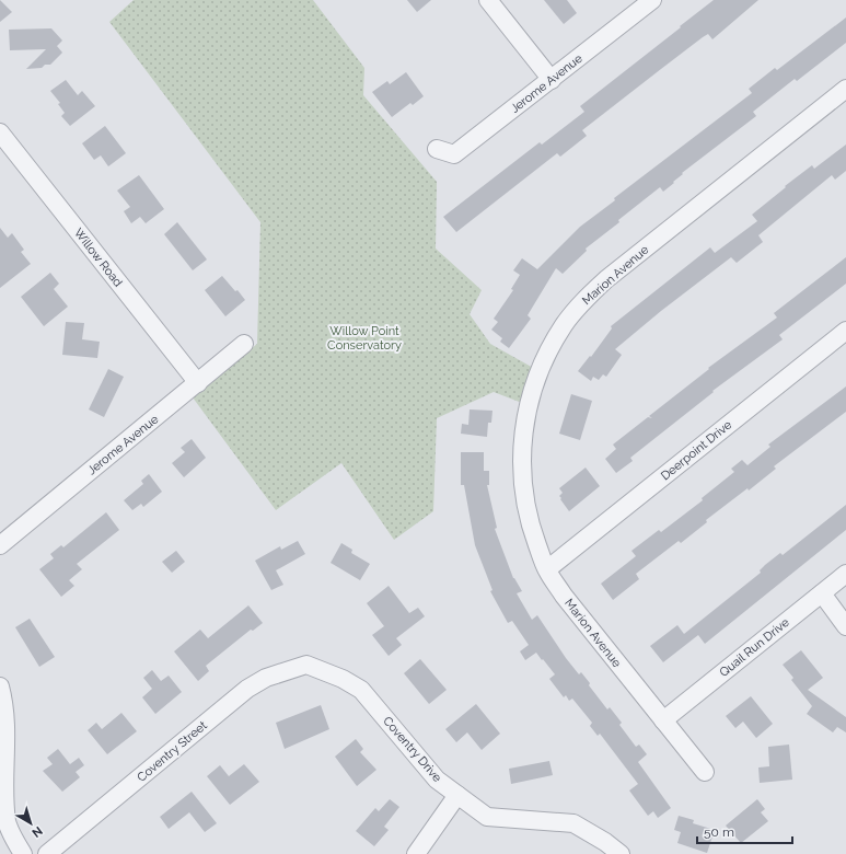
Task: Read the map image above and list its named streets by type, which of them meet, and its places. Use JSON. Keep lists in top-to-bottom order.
{
  "streets": {
    "street": [
      "Jerome Avenue",
      "Willow Road",
      "Marion Avenue",
      "Deerpoint Drive",
      "Quail Run Drive",
      "Coventry Drive",
      "Coventry Street"
    ]
  },
  "crossings": [
    ["Jerome Avenue", "Willow Road"],
    ["Marion Avenue", "Deerpoint Drive"],
    ["Marion Avenue", "Quail Run Drive"],
    ["Coventry Drive", "Coventry Street"]
  ],
  "parks": ["Willow Point Conservatory"],
  "scale_bar": "50 m",
  "north": "bottom right"
}
